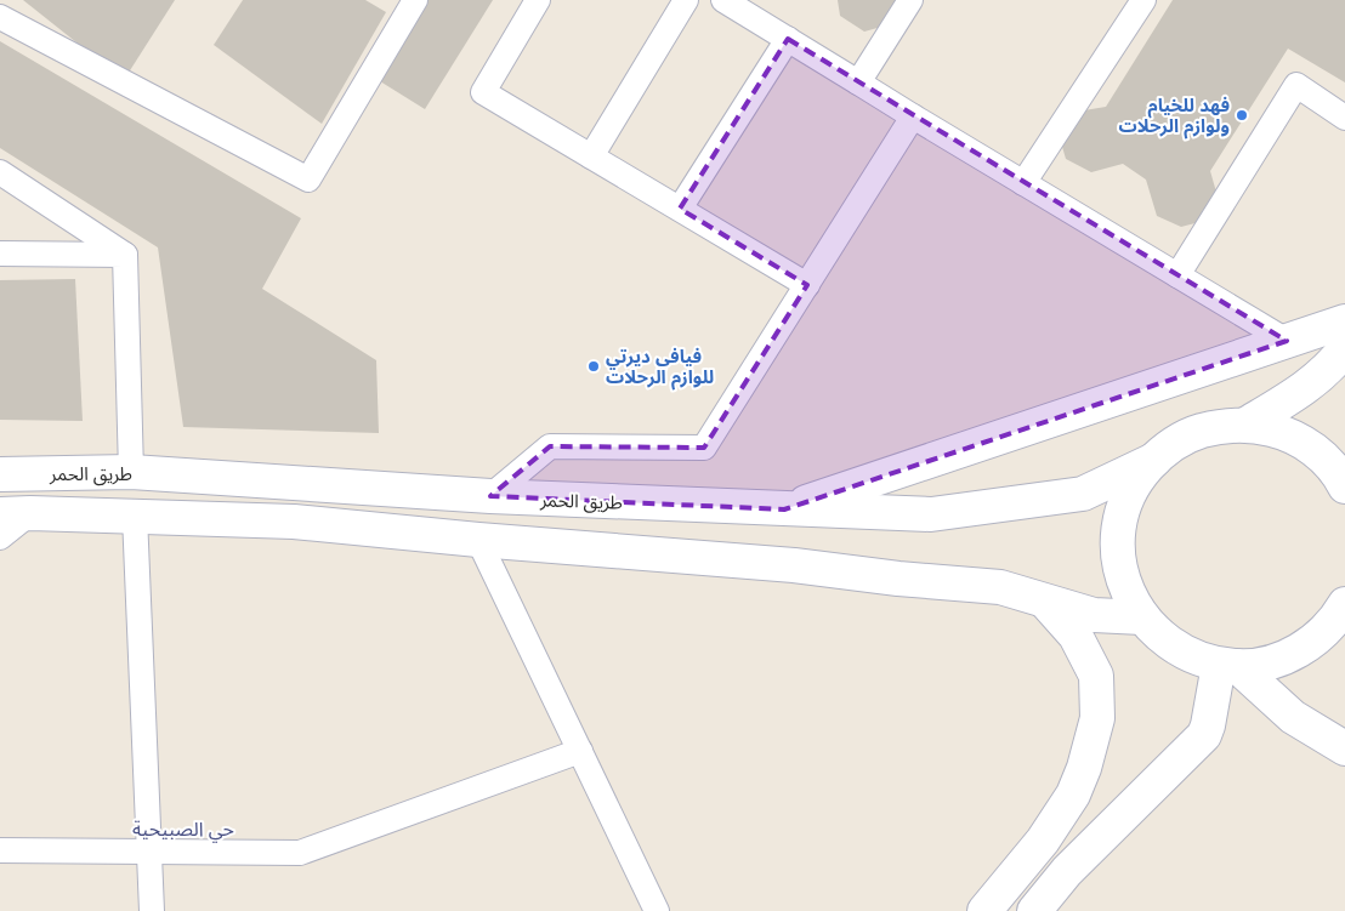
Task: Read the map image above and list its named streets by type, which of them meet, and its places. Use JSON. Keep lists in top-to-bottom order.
{
  "streets": {
    "street": ["طريق الحمر"]
  },
  "districts": ["حي الصبيحية"],
  "places": ["فهد للخيام ولوازم الرحلات", "فيافي ديرتي للوازم الرحلات"]
}
